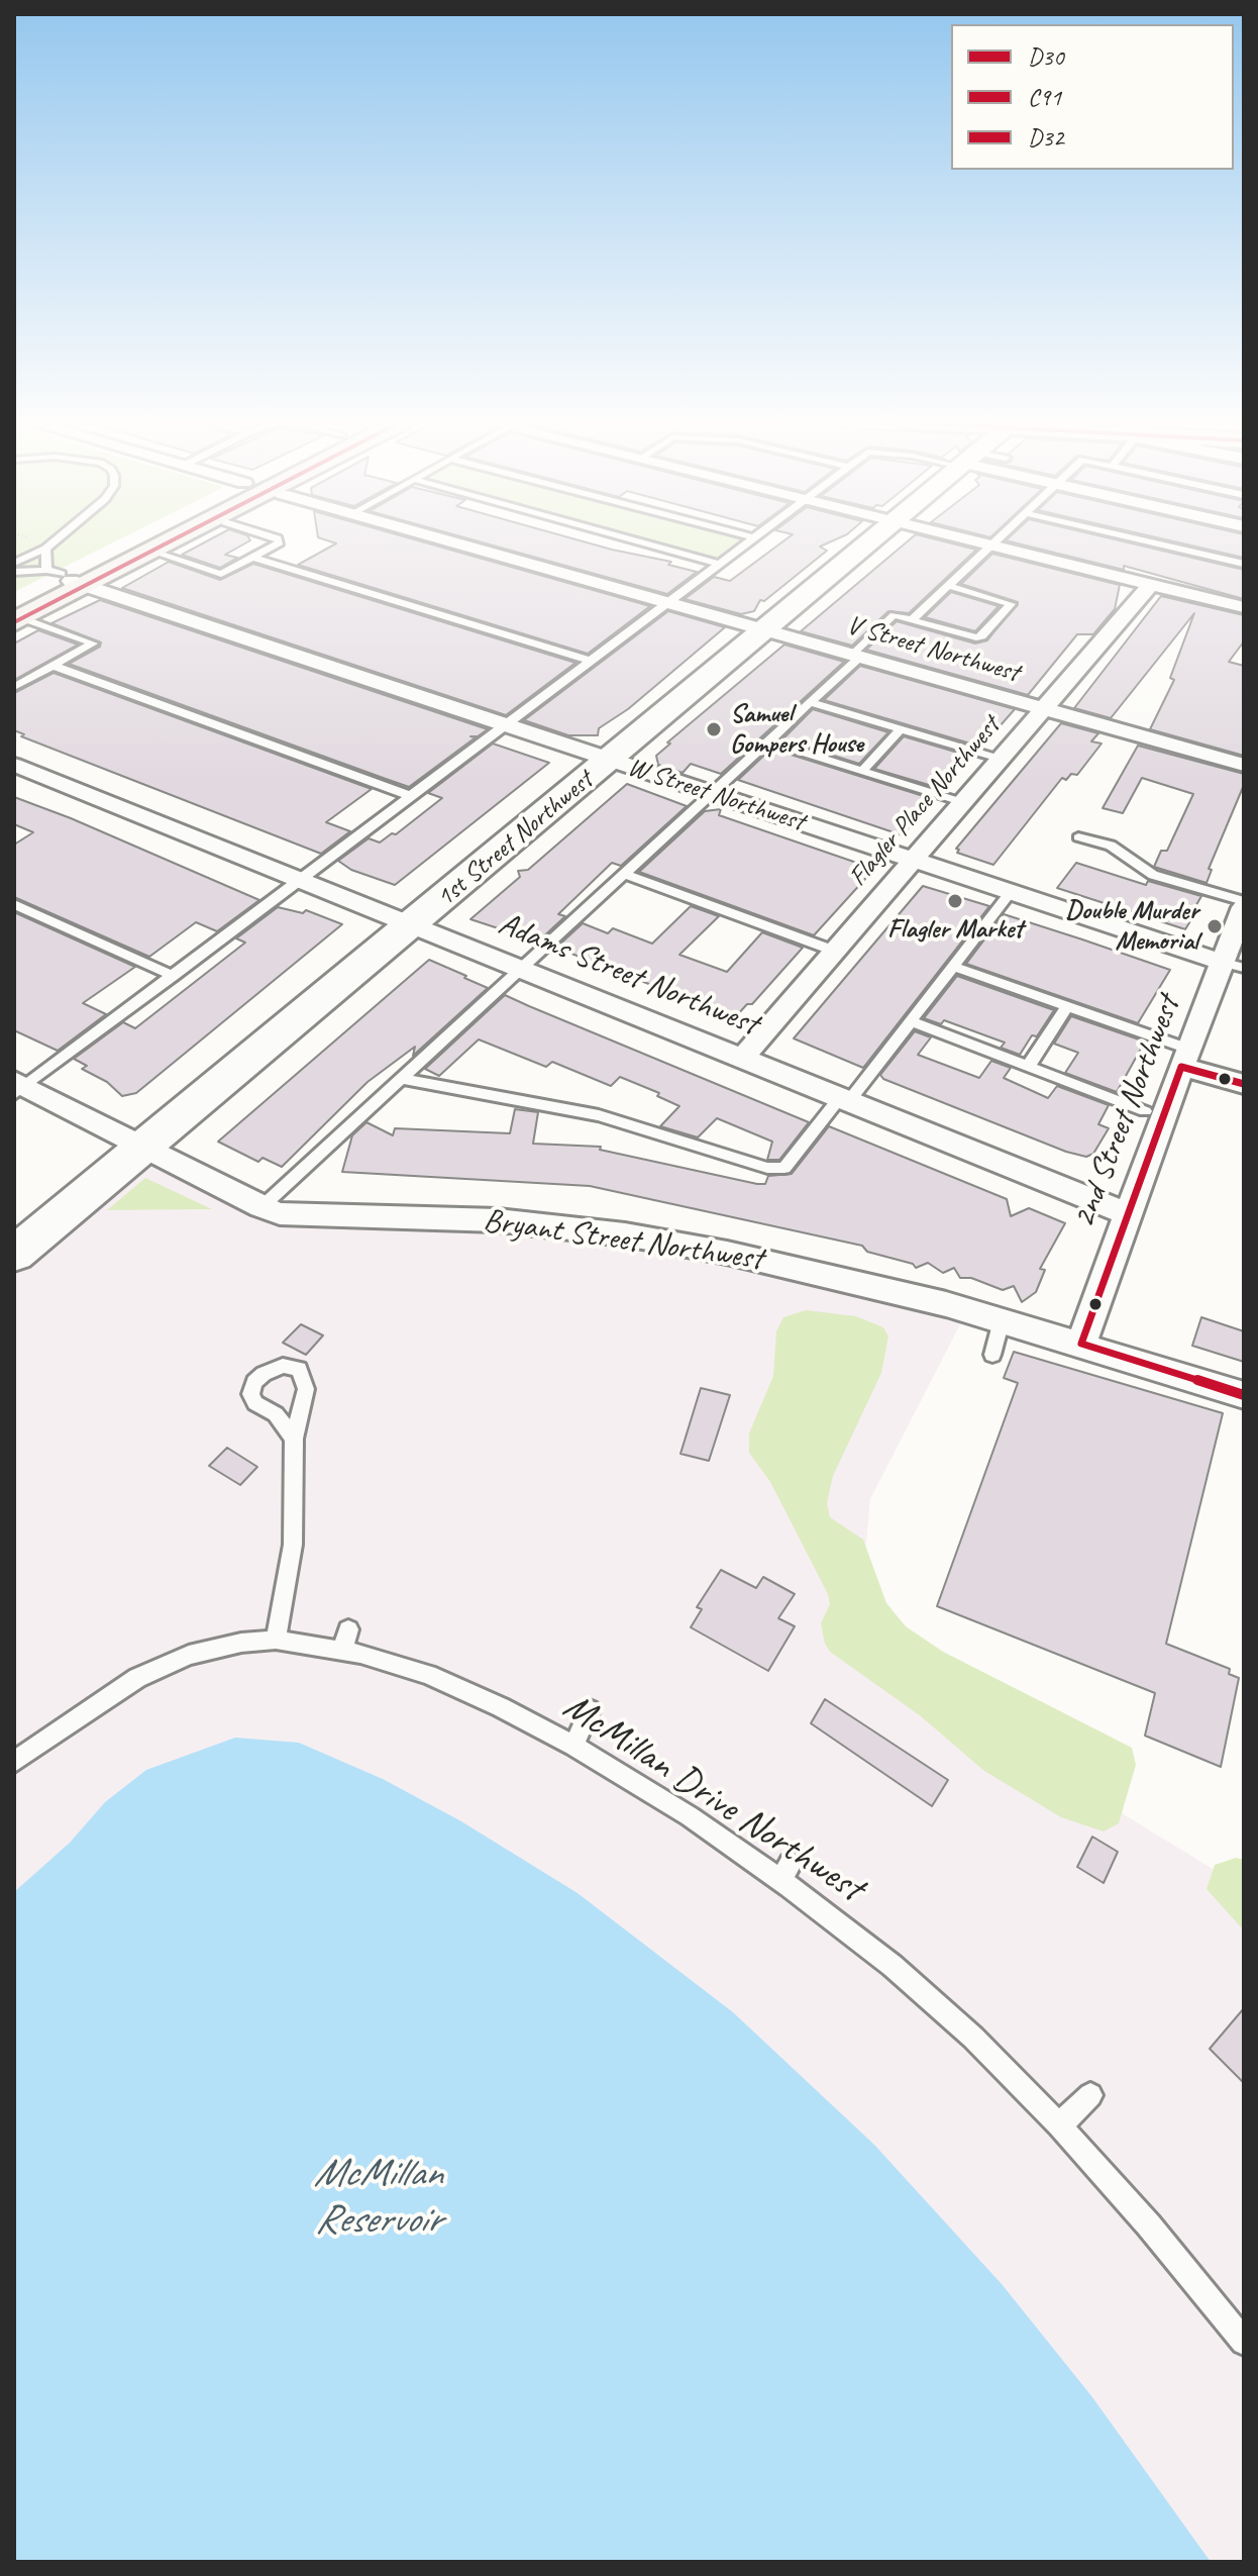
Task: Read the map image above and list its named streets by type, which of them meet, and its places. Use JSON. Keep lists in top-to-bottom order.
{
  "streets": {
    "street": [
      "V Street Northwest",
      "W Street Northwest",
      "Flagler Place Northwest",
      "1st Street Northwest",
      "Adams Street Northwest",
      "2nd Street Northwest",
      "Bryant Street Northwest"
    ],
    "lane": ["McMillan Drive Northwest"]
  },
  "crossings": [
    ["V Street Northwest", "Flagler Place Northwest"],
    ["V Street Northwest", "1st Street Northwest"],
    ["W Street Northwest", "Flagler Place Northwest"],
    ["W Street Northwest", "1st Street Northwest"],
    ["W Street Northwest", "2nd Street Northwest"],
    ["Flagler Place Northwest", "Adams Street Northwest"],
    ["1st Street Northwest", "Adams Street Northwest"],
    ["1st Street Northwest", "Bryant Street Northwest"],
    ["Adams Street Northwest", "2nd Street Northwest"],
    ["2nd Street Northwest", "Bryant Street Northwest"]
  ],
  "water": ["McMillan Reservoir"],
  "places": ["Samuel Gompers House", "Flagler Market", "Double Murder Memorial"],
  "lines": ["transit line D30", "transit line C91"],
  "legend": ["D30", "C91", "D32"]
}
